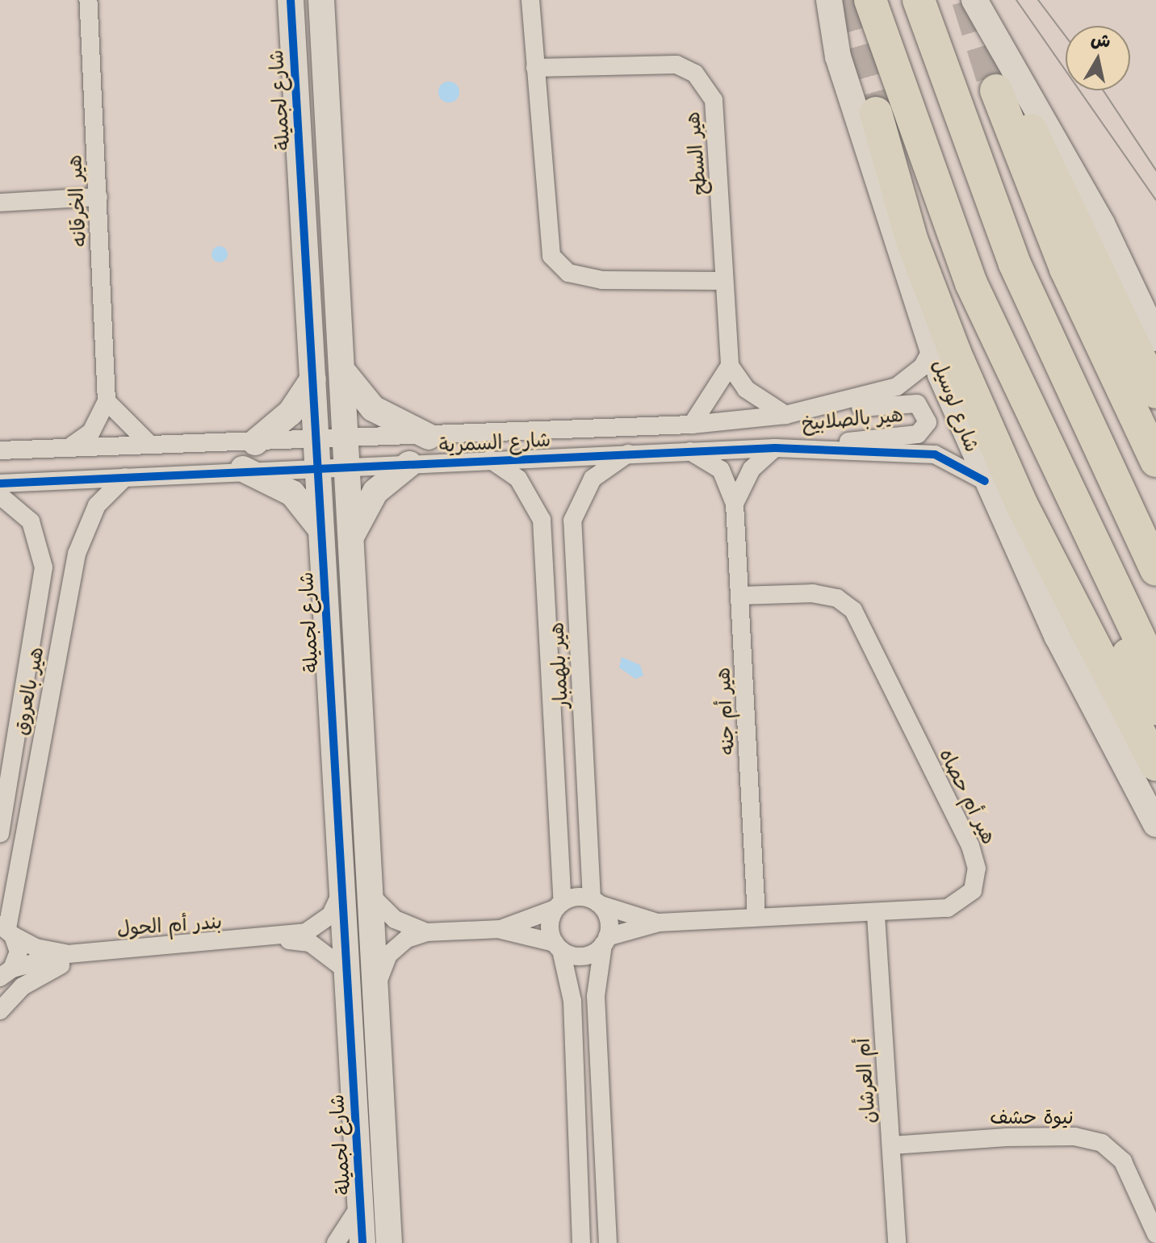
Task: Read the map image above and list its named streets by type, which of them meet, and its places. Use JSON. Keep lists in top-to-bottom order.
{
  "streets": {
    "street": [
      "شارع لجميلة",
      "هير السطح",
      "هير الخرقانه",
      "شارع لوسيل",
      "هير بالصلابيخ",
      "شارع السمرية",
      "هير بلهمبار",
      "هير بالعروق",
      "هير أم جنه",
      "هير أم حصاه",
      "بندر أم الحول",
      "أم العرشان",
      "نيوة حشف"
    ]
  },
  "crossings": [
    ["شارع لجميلة", "شارع السمرية"],
    ["شارع لجميلة", "بندر أم الحول"],
    ["هير الخرقانه", "شارع السمرية"],
    ["شارع لوسيل", "شارع السمرية"],
    ["هير بالصلابيخ", "شارع السمرية"],
    ["شارع السمرية", "هير بلهمبار"],
    ["شارع السمرية", "هير بالعروق"],
    ["شارع السمرية", "هير أم جنه"],
    ["هير بلهمبار", "هير أم حصاه"],
    ["هير بالعروق", "بندر أم الحول"],
    ["هير أم جنه", "هير أم حصاه"],
    ["هير أم حصاه", "أم العرشان"],
    ["أم العرشان", "نيوة حشف"]
  ],
  "north": "top"
}
